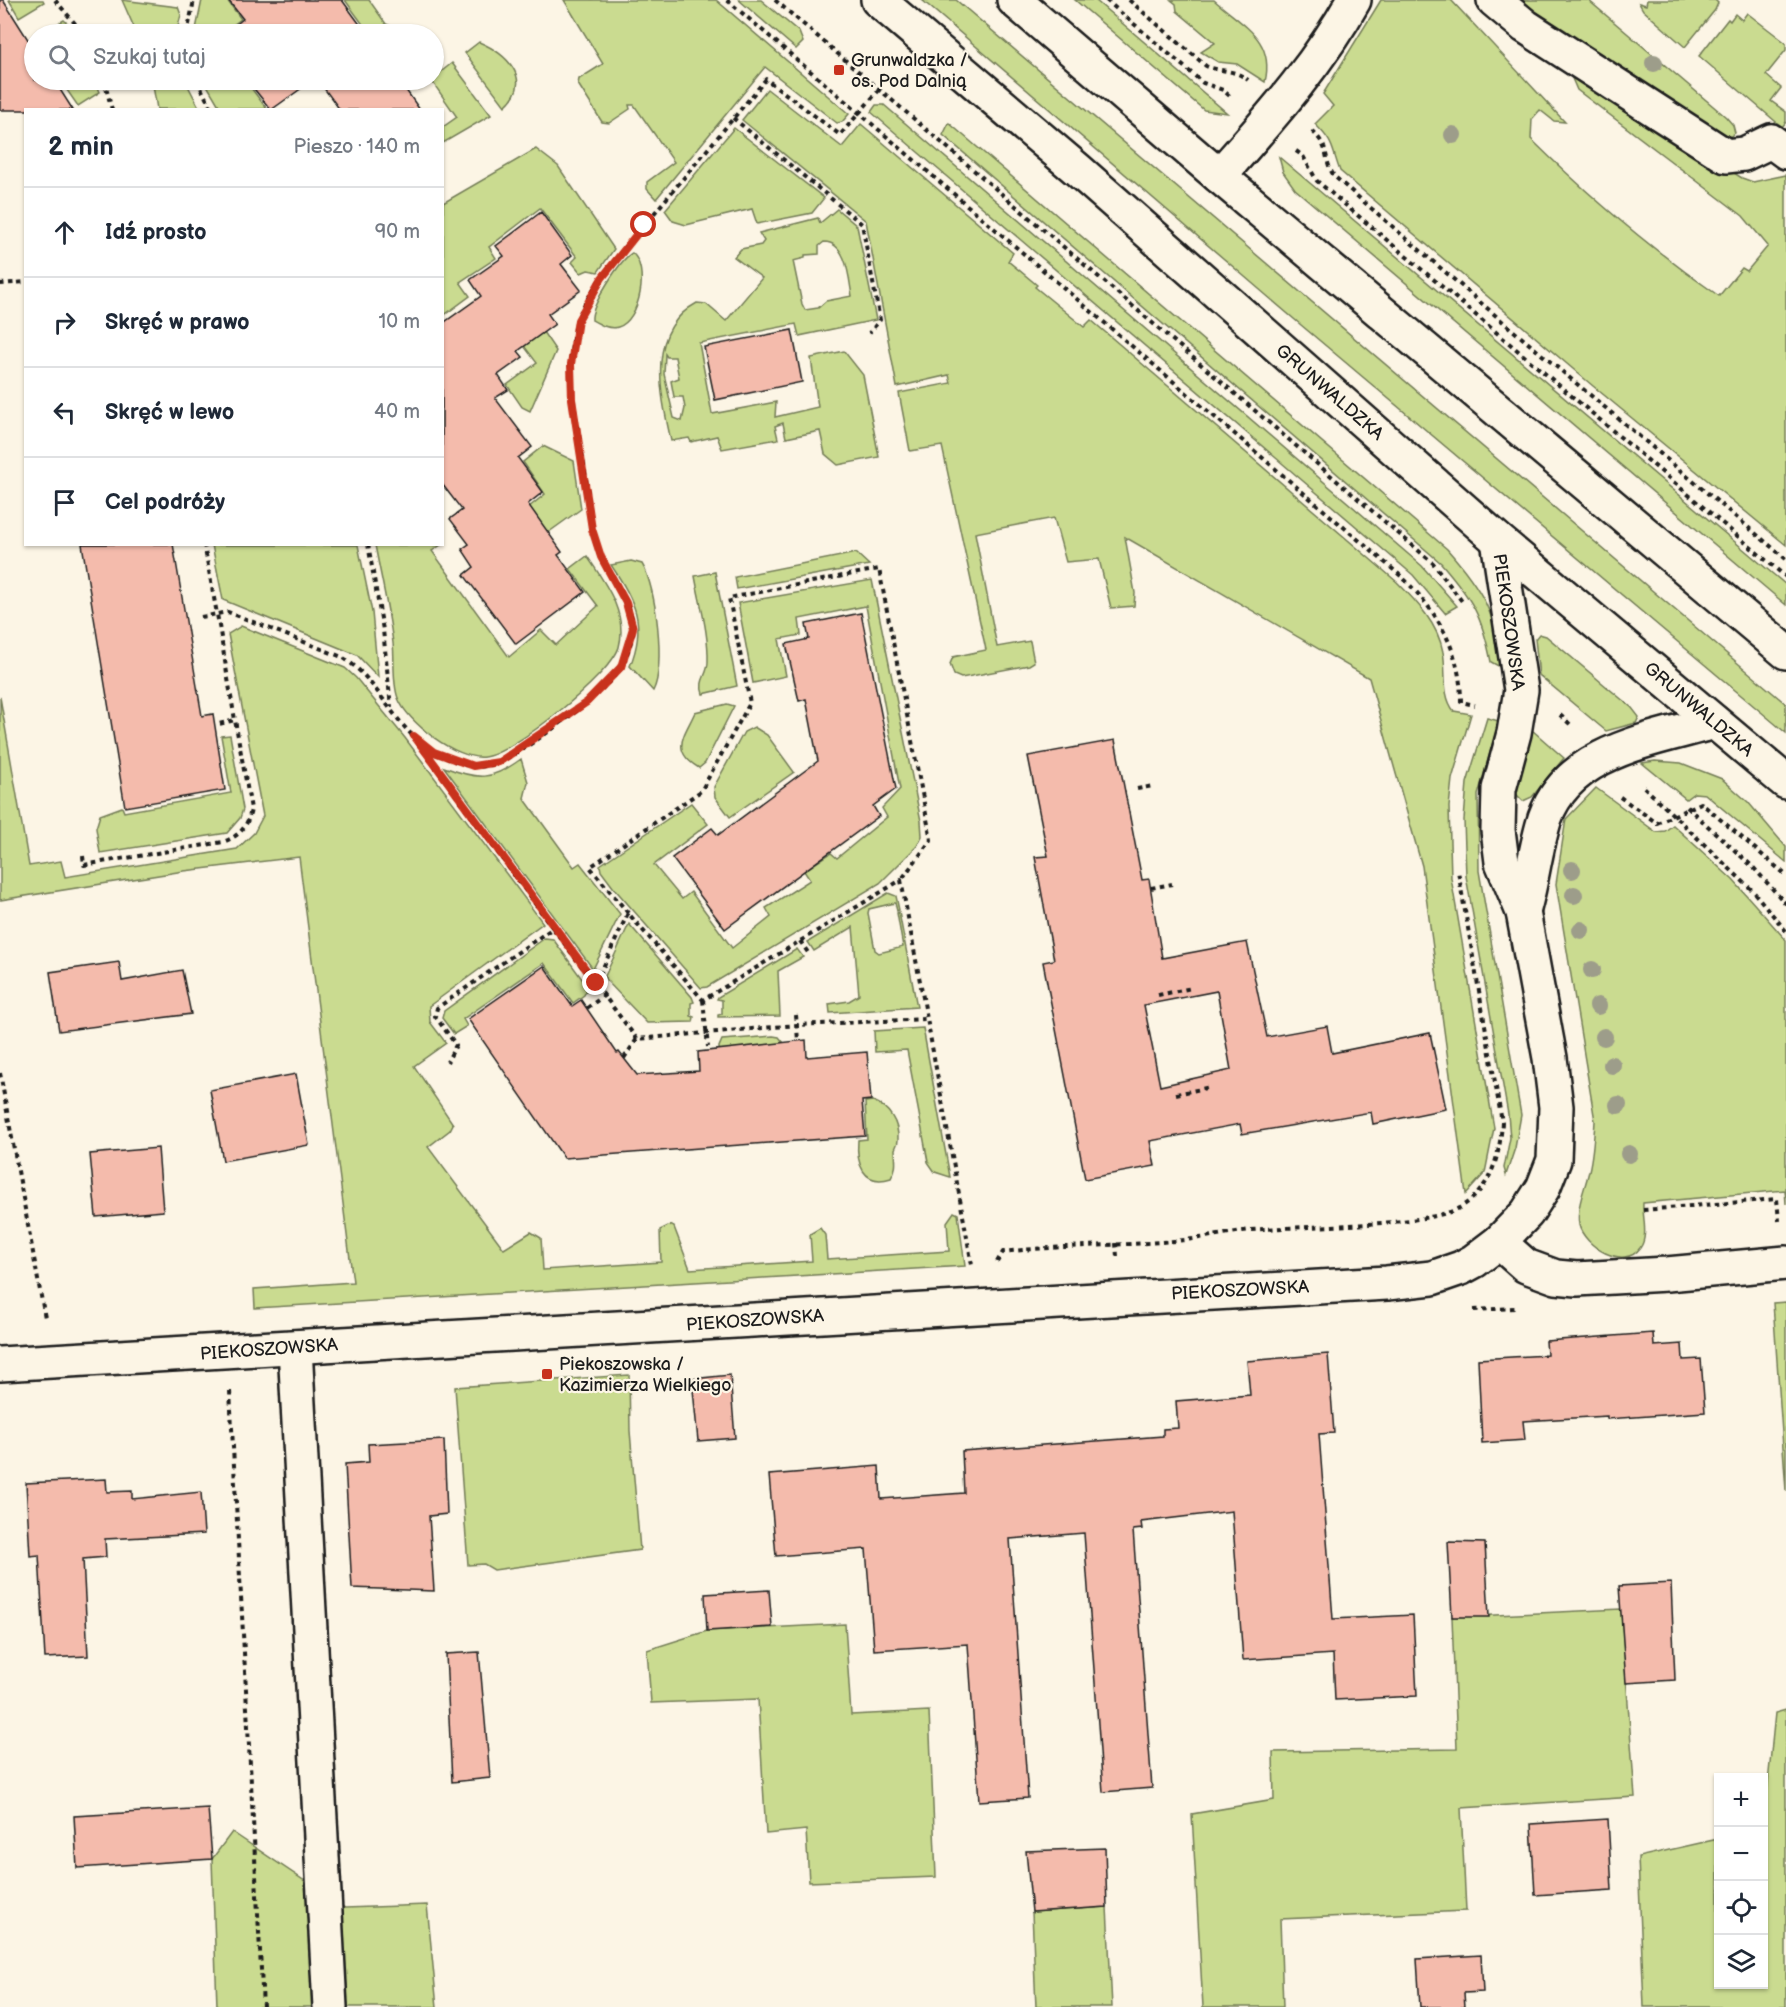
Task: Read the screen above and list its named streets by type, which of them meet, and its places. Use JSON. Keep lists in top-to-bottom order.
{
  "streets": {
    "street": ["GRUNWALDZKA", "PIEKOSZOWSKA"]
  },
  "crossings": [
    ["GRUNWALDZKA", "PIEKOSZOWSKA"]
  ],
  "places": {
    "transit": ["Grunwaldzka / os. Pod Dalnią", "Piekoszowska / Kazimierza Wielkiego"]
  },
  "page": {
    "search": "Szukaj tutaj",
    "heading": ["2 min", "Pieszo · 140 m"],
    "list": [
      ["Idź prosto", "90 m"],
      ["Skręć w prawo", "10 m"],
      ["Skręć w lewo", "40 m"],
      "Cel podróży"
    ],
    "map_buttons": ["+", "−"]
  }
}
